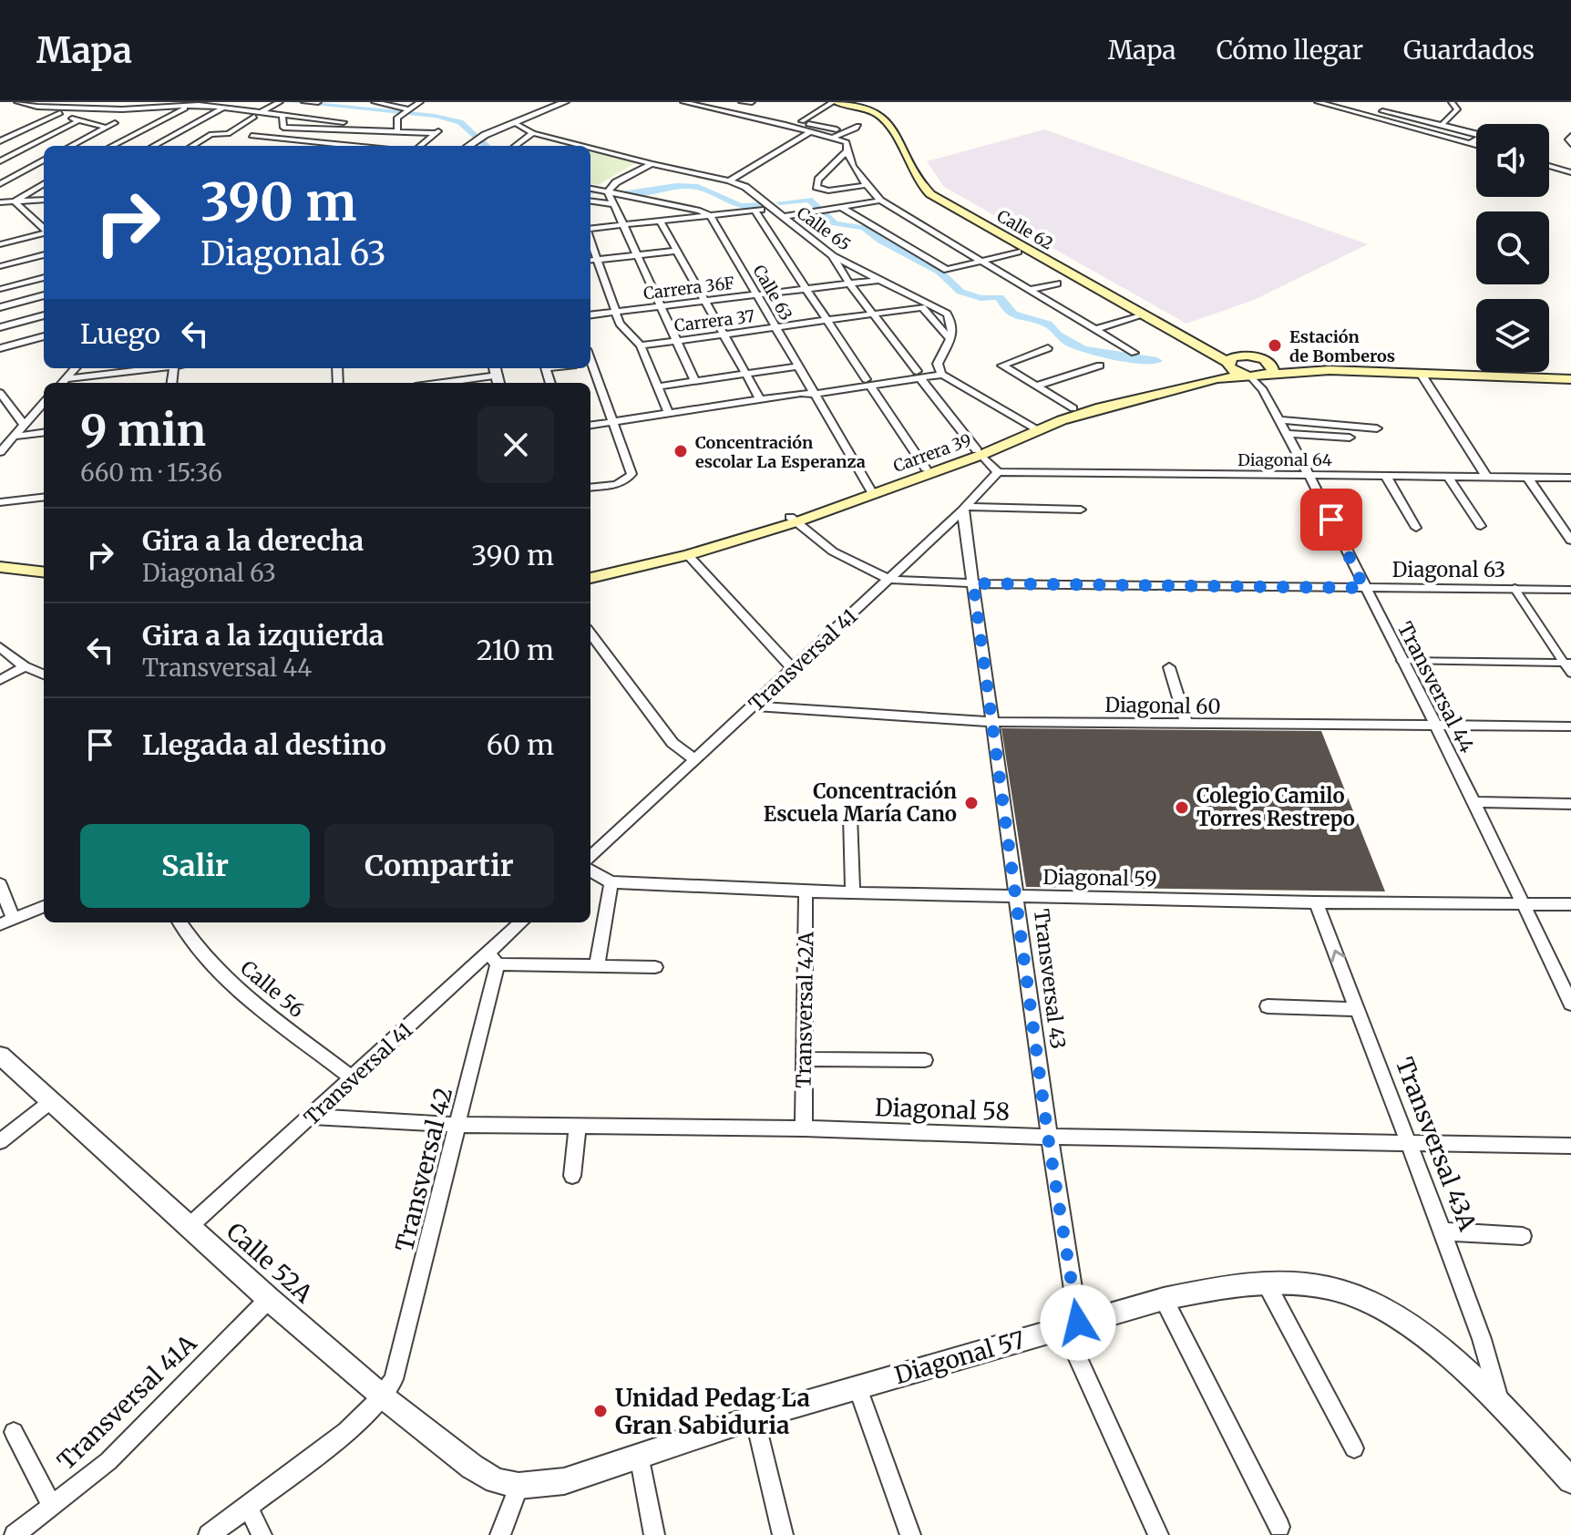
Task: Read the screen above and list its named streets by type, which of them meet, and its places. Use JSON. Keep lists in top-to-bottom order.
{
  "streets": {
    "main road": ["Calle 62", "Carrera 39"],
    "street": [
      "Calle 65",
      "Carrera 36F",
      "Calle 63",
      "Carrera 37",
      "Diagonal 64",
      "Diagonal 63",
      "Transversal 41",
      "Transversal 44",
      "Diagonal 60",
      "Diagonal 59",
      "Transversal 43",
      "Calle 56",
      "Transversal 42A",
      "Diagonal 58",
      "Transversal 43A",
      "Transversal 42",
      "Calle 52A",
      "Diagonal 57",
      "Transversal 41A"
    ]
  },
  "crossings": [
    ["Calle 65", "Carrera 36F"],
    ["Calle 65", "Carrera 37"],
    ["Calle 62", "Carrera 39"],
    ["Calle 62", "Transversal 44"],
    ["Carrera 36F", "Calle 63"],
    ["Calle 63", "Carrera 37"],
    ["Calle 63", "Carrera 39"],
    ["Carrera 39", "Transversal 44"],
    ["Diagonal 64", "Transversal 41"],
    ["Diagonal 64", "Transversal 44"],
    ["Diagonal 63", "Transversal 41"],
    ["Diagonal 63", "Transversal 44"],
    ["Diagonal 63", "Transversal 43"],
    ["Transversal 41", "Diagonal 60"],
    ["Transversal 41", "Transversal 43"],
    ["Transversal 41", "Calle 56"],
    ["Transversal 41", "Diagonal 58"],
    ["Transversal 41", "Transversal 42"],
    ["Transversal 41", "Calle 52A"],
    ["Transversal 44", "Diagonal 60"],
    ["Transversal 44", "Diagonal 59"],
    ["Diagonal 60", "Transversal 43"],
    ["Diagonal 59", "Transversal 43"],
    ["Diagonal 59", "Transversal 42A"],
    ["Diagonal 59", "Transversal 43A"],
    ["Transversal 43", "Diagonal 58"],
    ["Transversal 43", "Diagonal 57"],
    ["Transversal 42A", "Diagonal 58"],
    ["Diagonal 58", "Transversal 43A"],
    ["Diagonal 58", "Transversal 42"],
    ["Transversal 43A", "Diagonal 57"],
    ["Transversal 42", "Calle 52A"],
    ["Calle 52A", "Diagonal 57"],
    ["Calle 52A", "Transversal 41A"]
  ],
  "places": [
    "Estación de Bomberos",
    "Concentración escolar La Esperanza",
    "Concentración Escuela María Cano",
    "Colegio Camilo Torres Restrepo",
    "Unidad Pedag La Gran Sabiduria"
  ],
  "page": {
    "header": "Mapa",
    "nav": ["Mapa", "Cómo llegar", "Guardados"],
    "turn": ["390 m", "Diagonal 63"],
    "then": "Luego",
    "heading": ["9 min", "660 m · 15:36"],
    "list": [
      {
        "name": "Gira a la derecha",
        "note": "Diagonal 63",
        "value": "390 m"
      },
      {
        "name": "Gira a la izquierda",
        "note": "Transversal 44",
        "value": "210 m"
      },
      {
        "name": "Llegada al destino",
        "value": "60 m"
      }
    ],
    "buttons": ["Salir", "Compartir"]
  }
}
